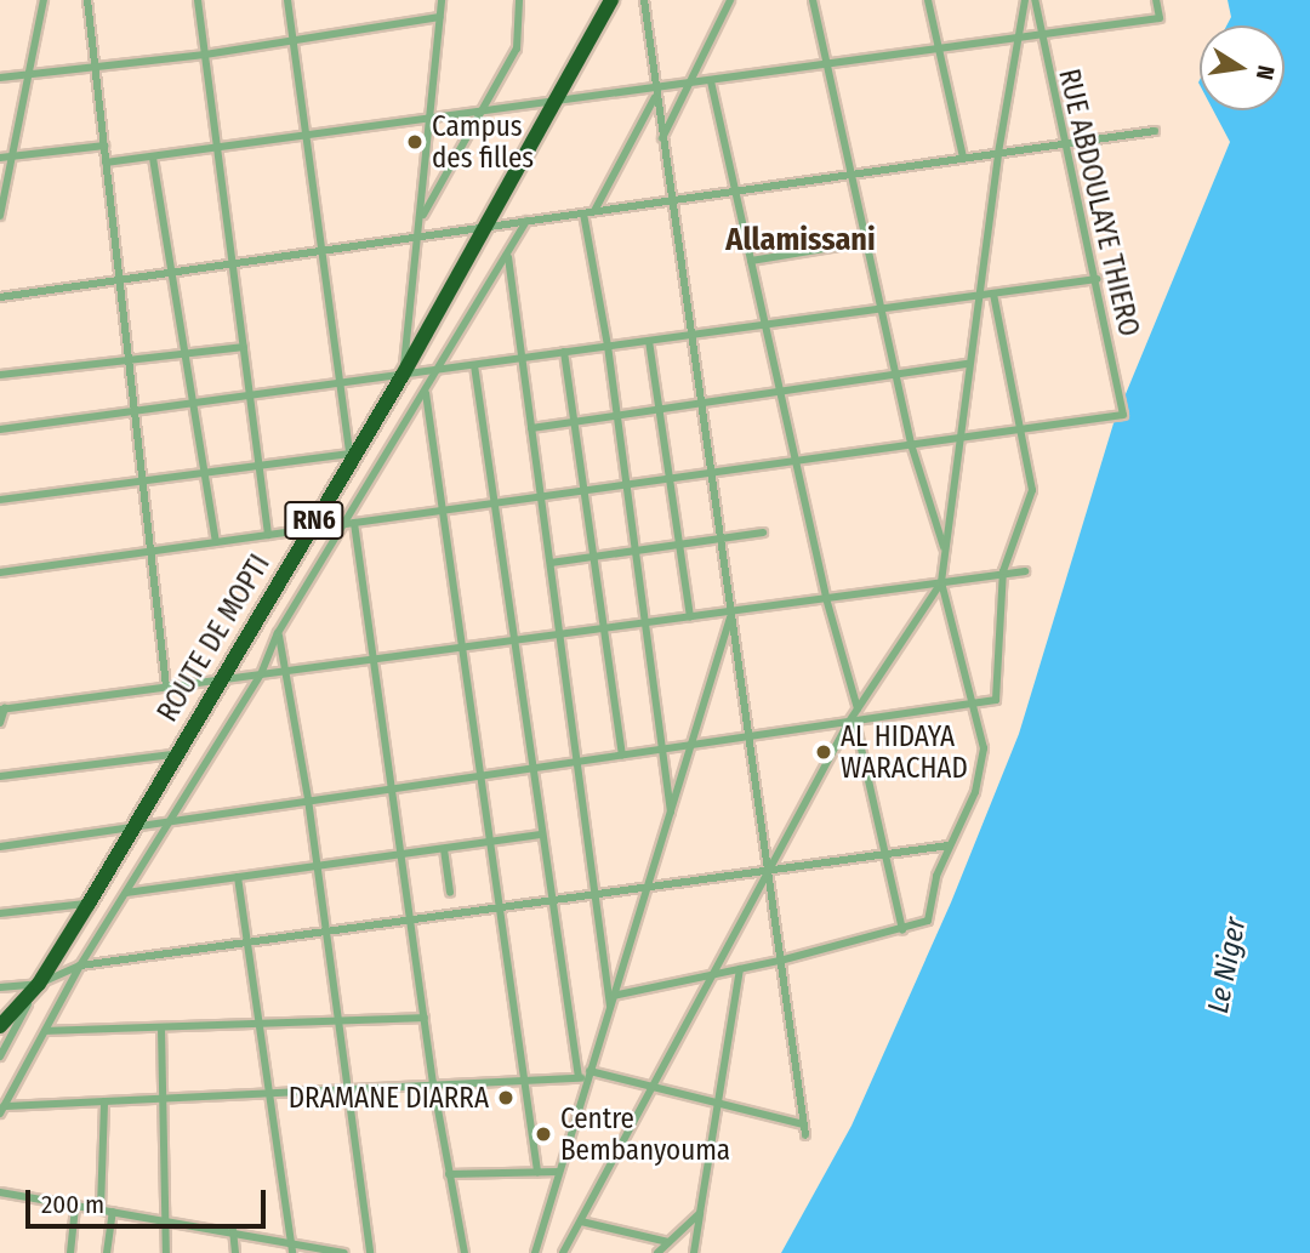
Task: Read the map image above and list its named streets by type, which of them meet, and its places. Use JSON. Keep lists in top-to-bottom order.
{
  "streets": {
    "highway": ["RN6", "ROUTE DE MOPTI"],
    "street": ["RUE ABDOULAYE THIERO"]
  },
  "districts": ["Allamissani"],
  "water": ["Le Niger"],
  "places": [
    "Campus des filles",
    "AL HIDAYA WARACHAD",
    "DRAMANE DIARRA",
    "Centre Bembanyouma"
  ],
  "scale_bar": "200 m",
  "north": "right"
}
